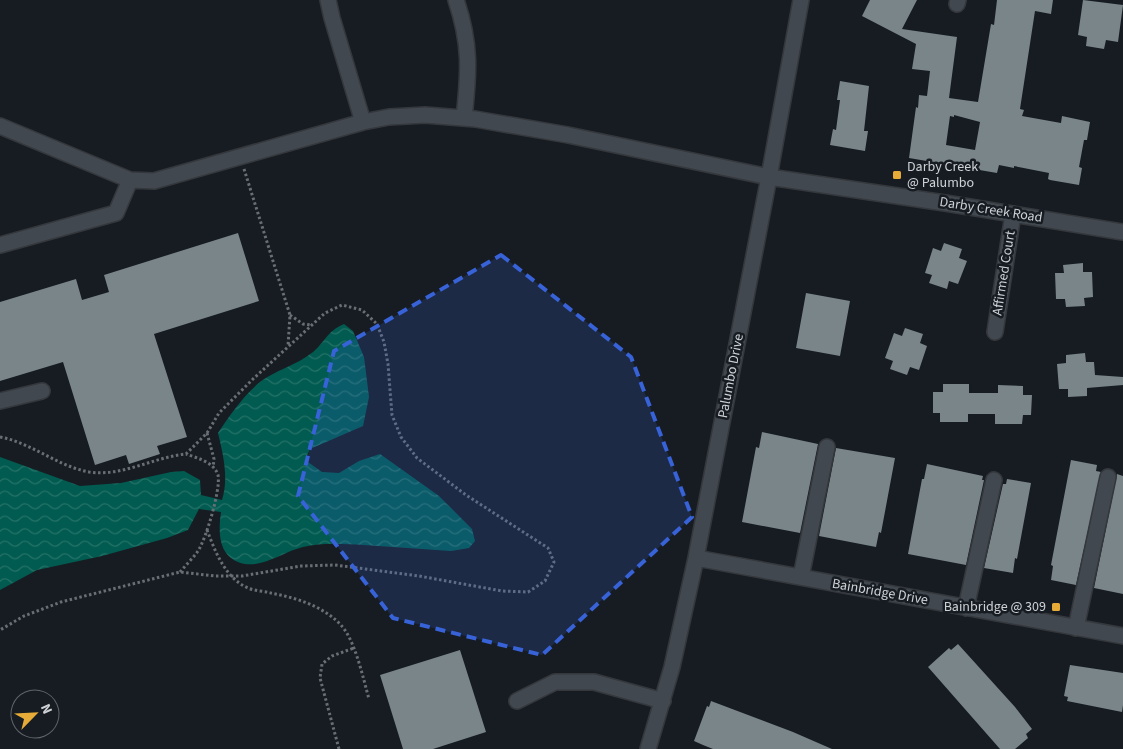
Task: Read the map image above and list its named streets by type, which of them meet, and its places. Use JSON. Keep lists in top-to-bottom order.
{
  "streets": {
    "street": [
      "Darby Creek Road",
      "Affirmed Court",
      "Palumbo Drive",
      "Bainbridge Drive"
    ]
  },
  "crossings": [
    ["Darby Creek Road", "Affirmed Court"],
    ["Darby Creek Road", "Palumbo Drive"],
    ["Palumbo Drive", "Bainbridge Drive"]
  ],
  "places": {
    "transit": ["Darby Creek @ Palumbo", "Bainbridge @ 309"]
  },
  "north": "top right"
}
